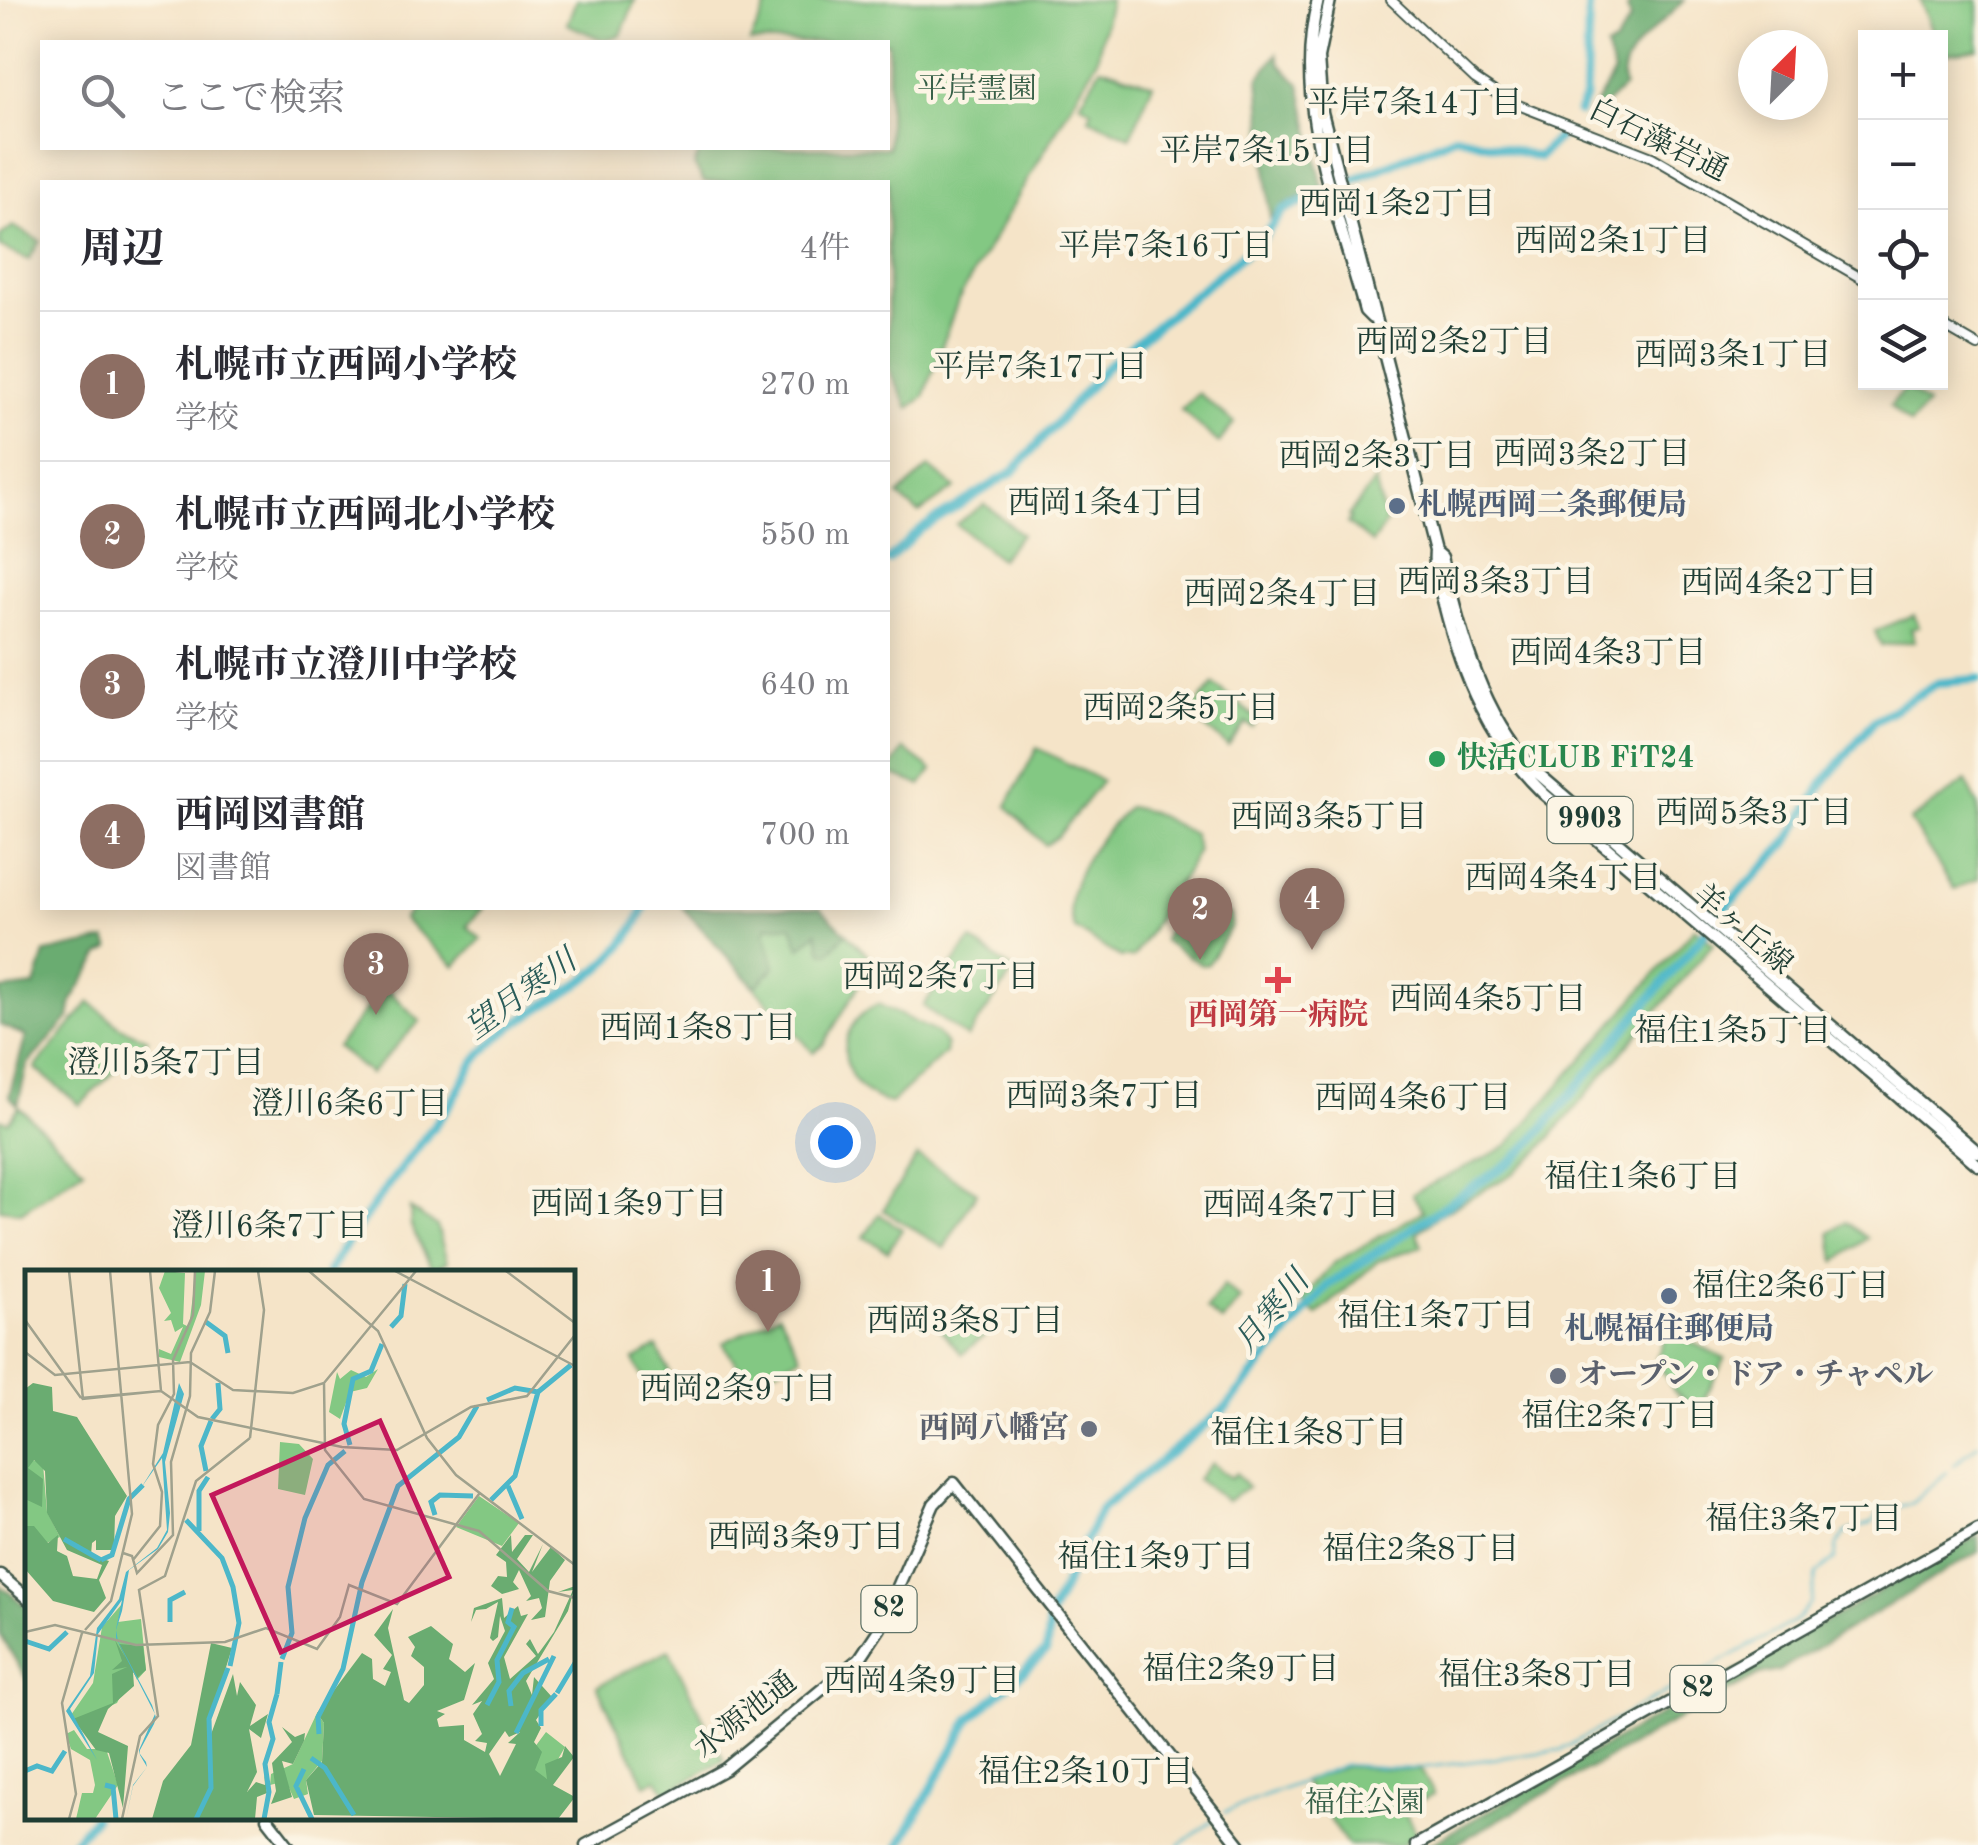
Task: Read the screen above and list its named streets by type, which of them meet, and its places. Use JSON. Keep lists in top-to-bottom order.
{
  "streets": {
    "main road": [
      "白石藻岩通",
      "9903",
      "羊ヶ丘線",
      "82",
      "水源池通"
    ]
  },
  "districts": [
    "平岸7条14丁目",
    "平岸7条15丁目",
    "西岡1条2丁目",
    "西岡2条1丁目",
    "平岸7条16丁目",
    "西岡2条2丁目",
    "西岡3条1丁目",
    "平岸7条17丁目",
    "西岡3条2丁目",
    "西岡2条3丁目",
    "西岡1条4丁目",
    "西岡3条3丁目",
    "西岡4条2丁目",
    "西岡2条4丁目",
    "西岡4条3丁目",
    "西岡2条5丁目",
    "西岡5条3丁目",
    "西岡3条5丁目",
    "西岡4条4丁目",
    "西岡2条7丁目",
    "西岡4条5丁目",
    "西岡1条8丁目",
    "福住1条5丁目",
    "澄川5条7丁目",
    "西岡3条7丁目",
    "西岡4条6丁目",
    "澄川6条6丁目",
    "福住1条6丁目",
    "西岡1条9丁目",
    "西岡4条7丁目",
    "澄川6条7丁目",
    "福住2条6丁目",
    "福住1条7丁目",
    "西岡3条8丁目",
    "西岡2条9丁目",
    "福住2条7丁目",
    "福住1条8丁目",
    "福住3条7丁目",
    "西岡3条9丁目",
    "福住2条8丁目",
    "福住1条9丁目",
    "福住2条9丁目",
    "福住3条8丁目",
    "西岡4条9丁目",
    "福住2条10丁目"
  ],
  "water": ["望月寒川", "月寒川"],
  "parks": ["平岸霊園", "福住公園"],
  "places": {
    "other": [
      "札幌西岡二条郵便局",
      "快活CLUB FiT24",
      "札幌福住郵便局",
      "オープン・ドア・チャペル",
      "西岡八幡宮"
    ],
    "health": ["西岡第一病院"]
  },
  "north": "top right",
  "page": {
    "map_buttons": ["+", "−"],
    "search": "ここで検索",
    "heading": ["周辺", "4件"],
    "list": [
      {
        "mark": "1",
        "name": "札幌市立西岡小学校",
        "note": "学校",
        "value": "270 m"
      },
      {
        "mark": "2",
        "name": "札幌市立西岡北小学校",
        "note": "学校",
        "value": "550 m"
      },
      {
        "mark": "3",
        "name": "札幌市立澄川中学校",
        "note": "学校",
        "value": "640 m"
      },
      {
        "mark": "4",
        "name": "西岡図書館",
        "note": "図書館",
        "value": "700 m"
      }
    ],
    "pins": [
      "4",
      "2",
      "3",
      "1"
    ]
  }
}
